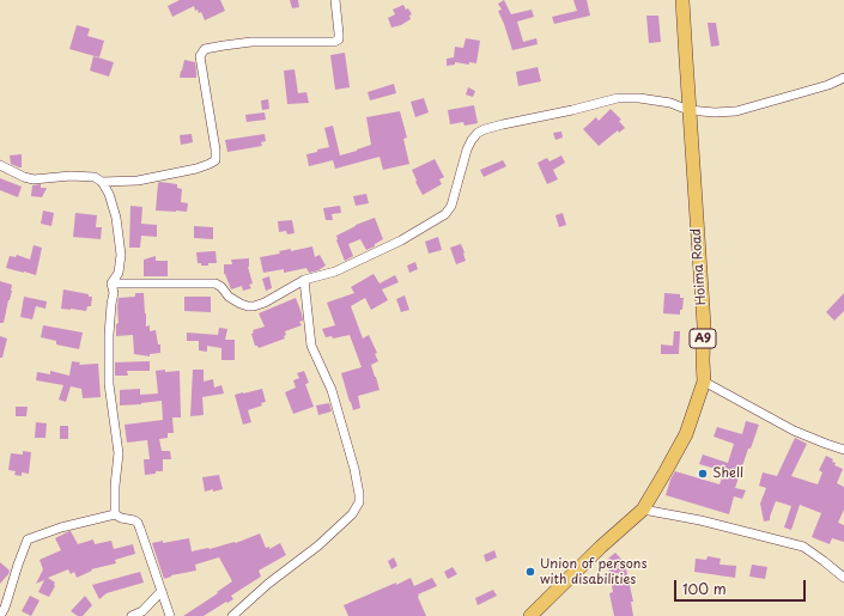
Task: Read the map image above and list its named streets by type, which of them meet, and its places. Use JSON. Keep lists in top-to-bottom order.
{
  "streets": {
    "main road": ["Hoima Road", "A9"]
  },
  "places": ["Shell", "Union of persons with disabilities"],
  "scale_bar": "100 m"
}
